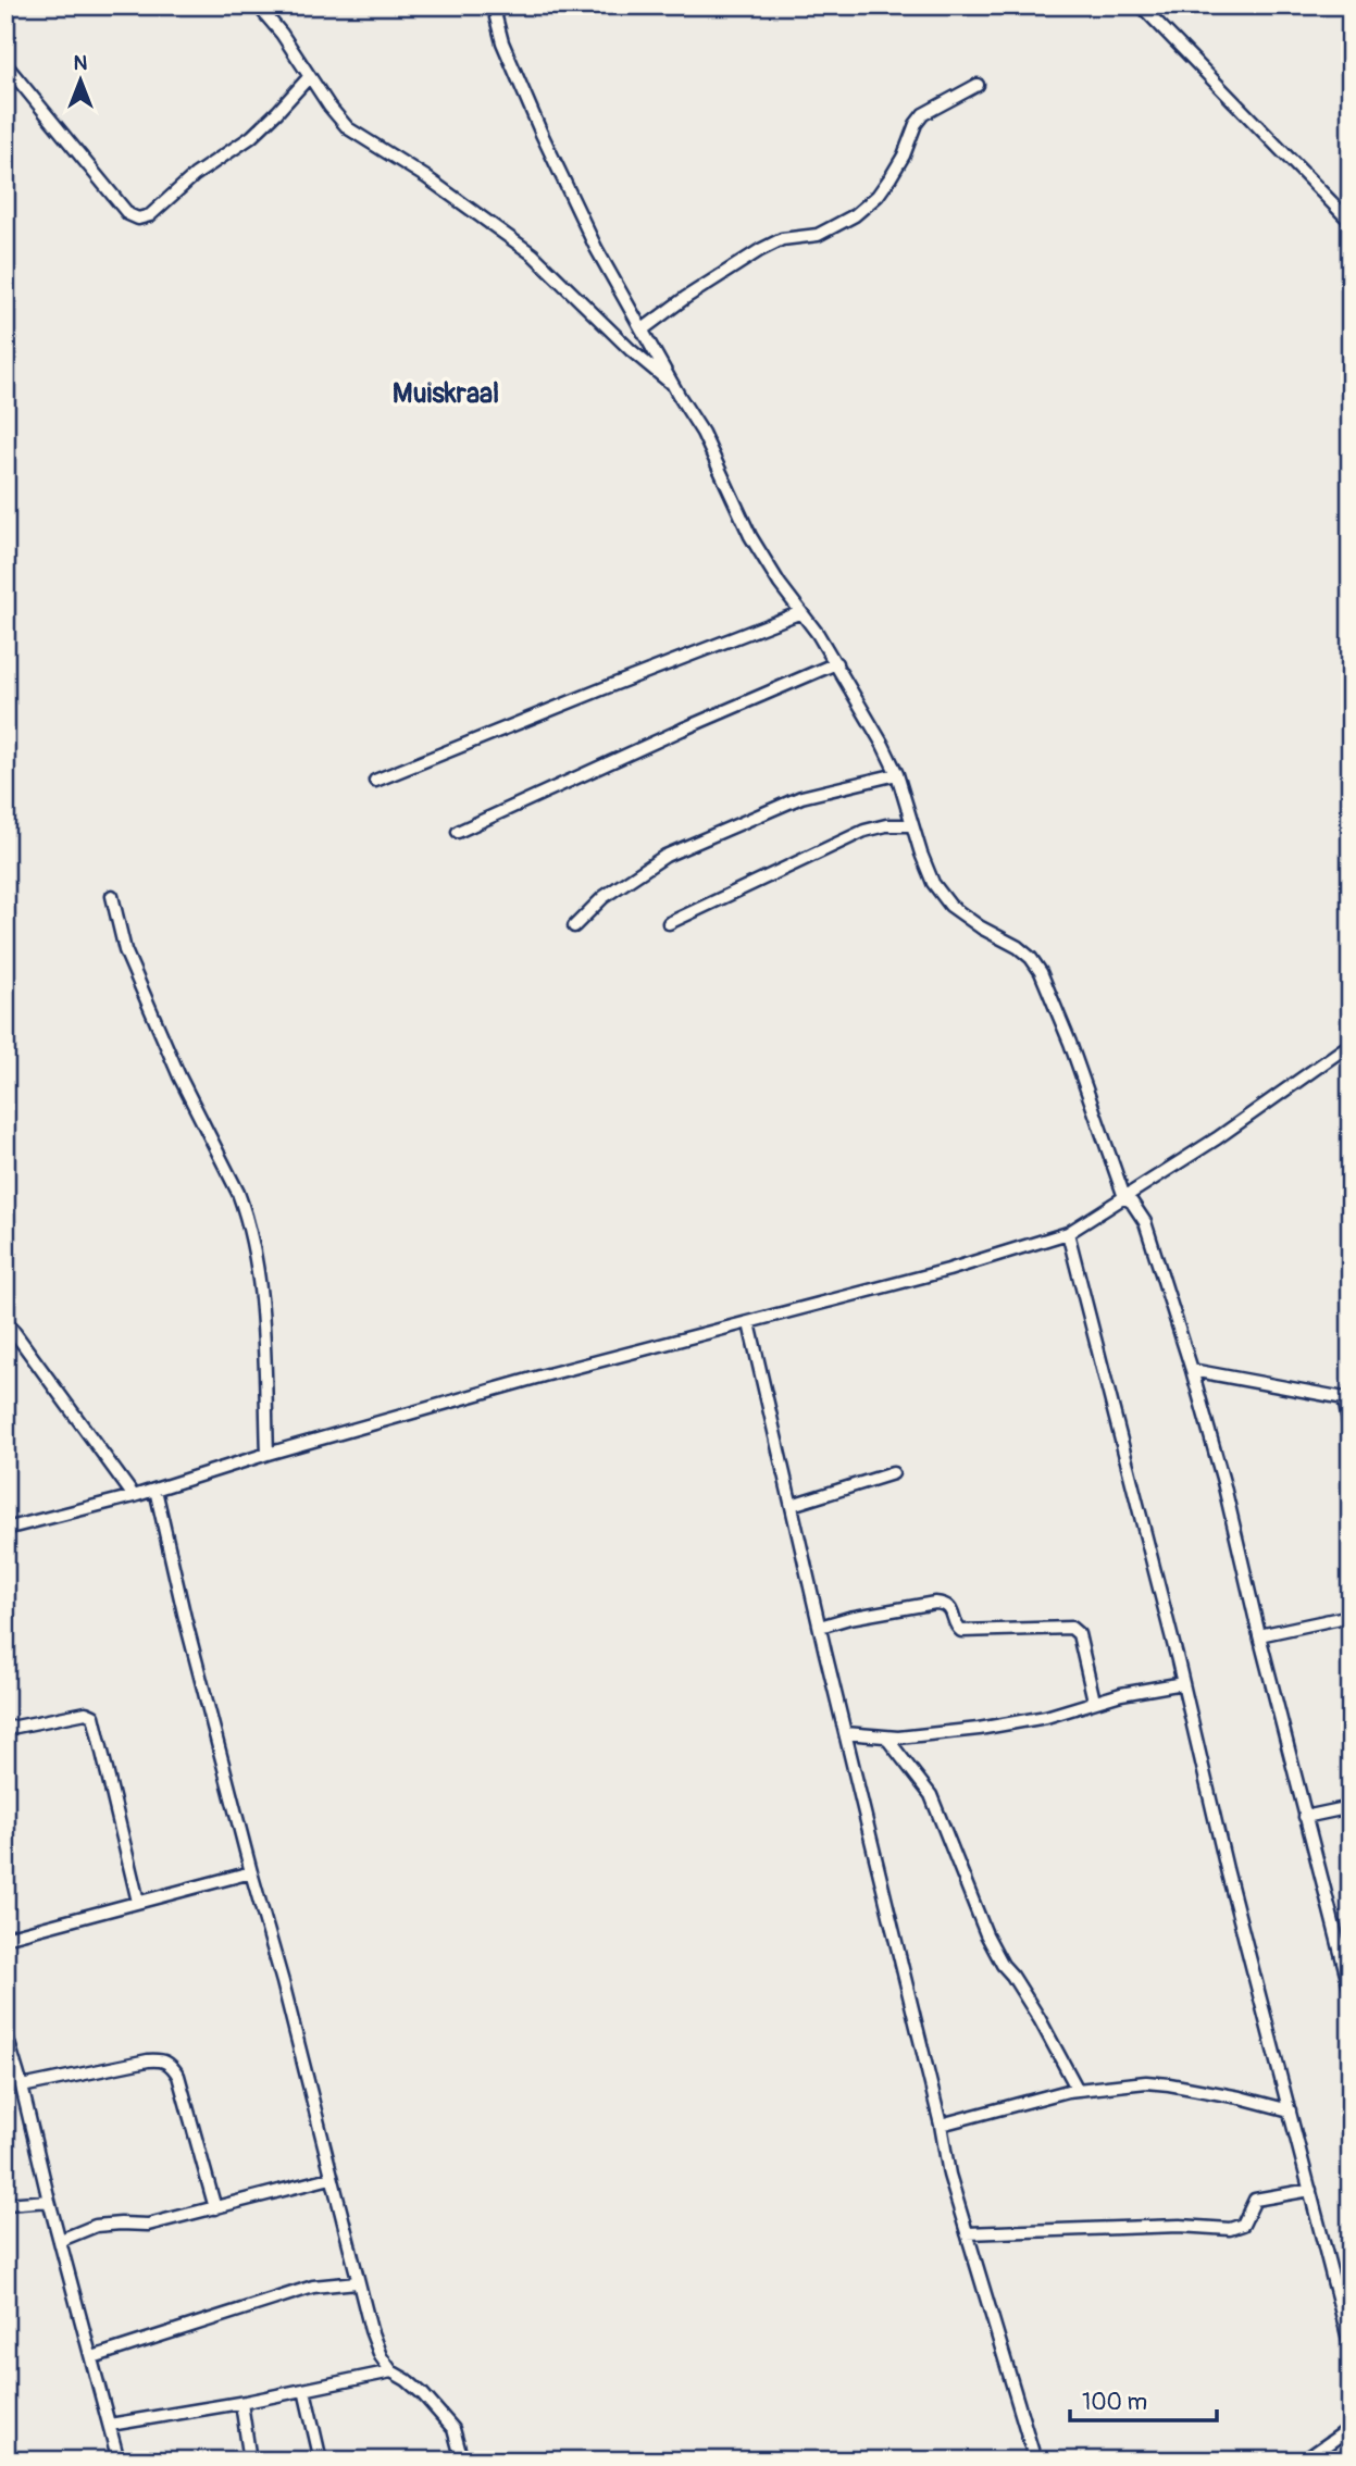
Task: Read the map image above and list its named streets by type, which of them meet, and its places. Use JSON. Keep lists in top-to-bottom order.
{
  "districts": ["Muiskraal"],
  "scale_bar": "100 m",
  "north": "top"
}
